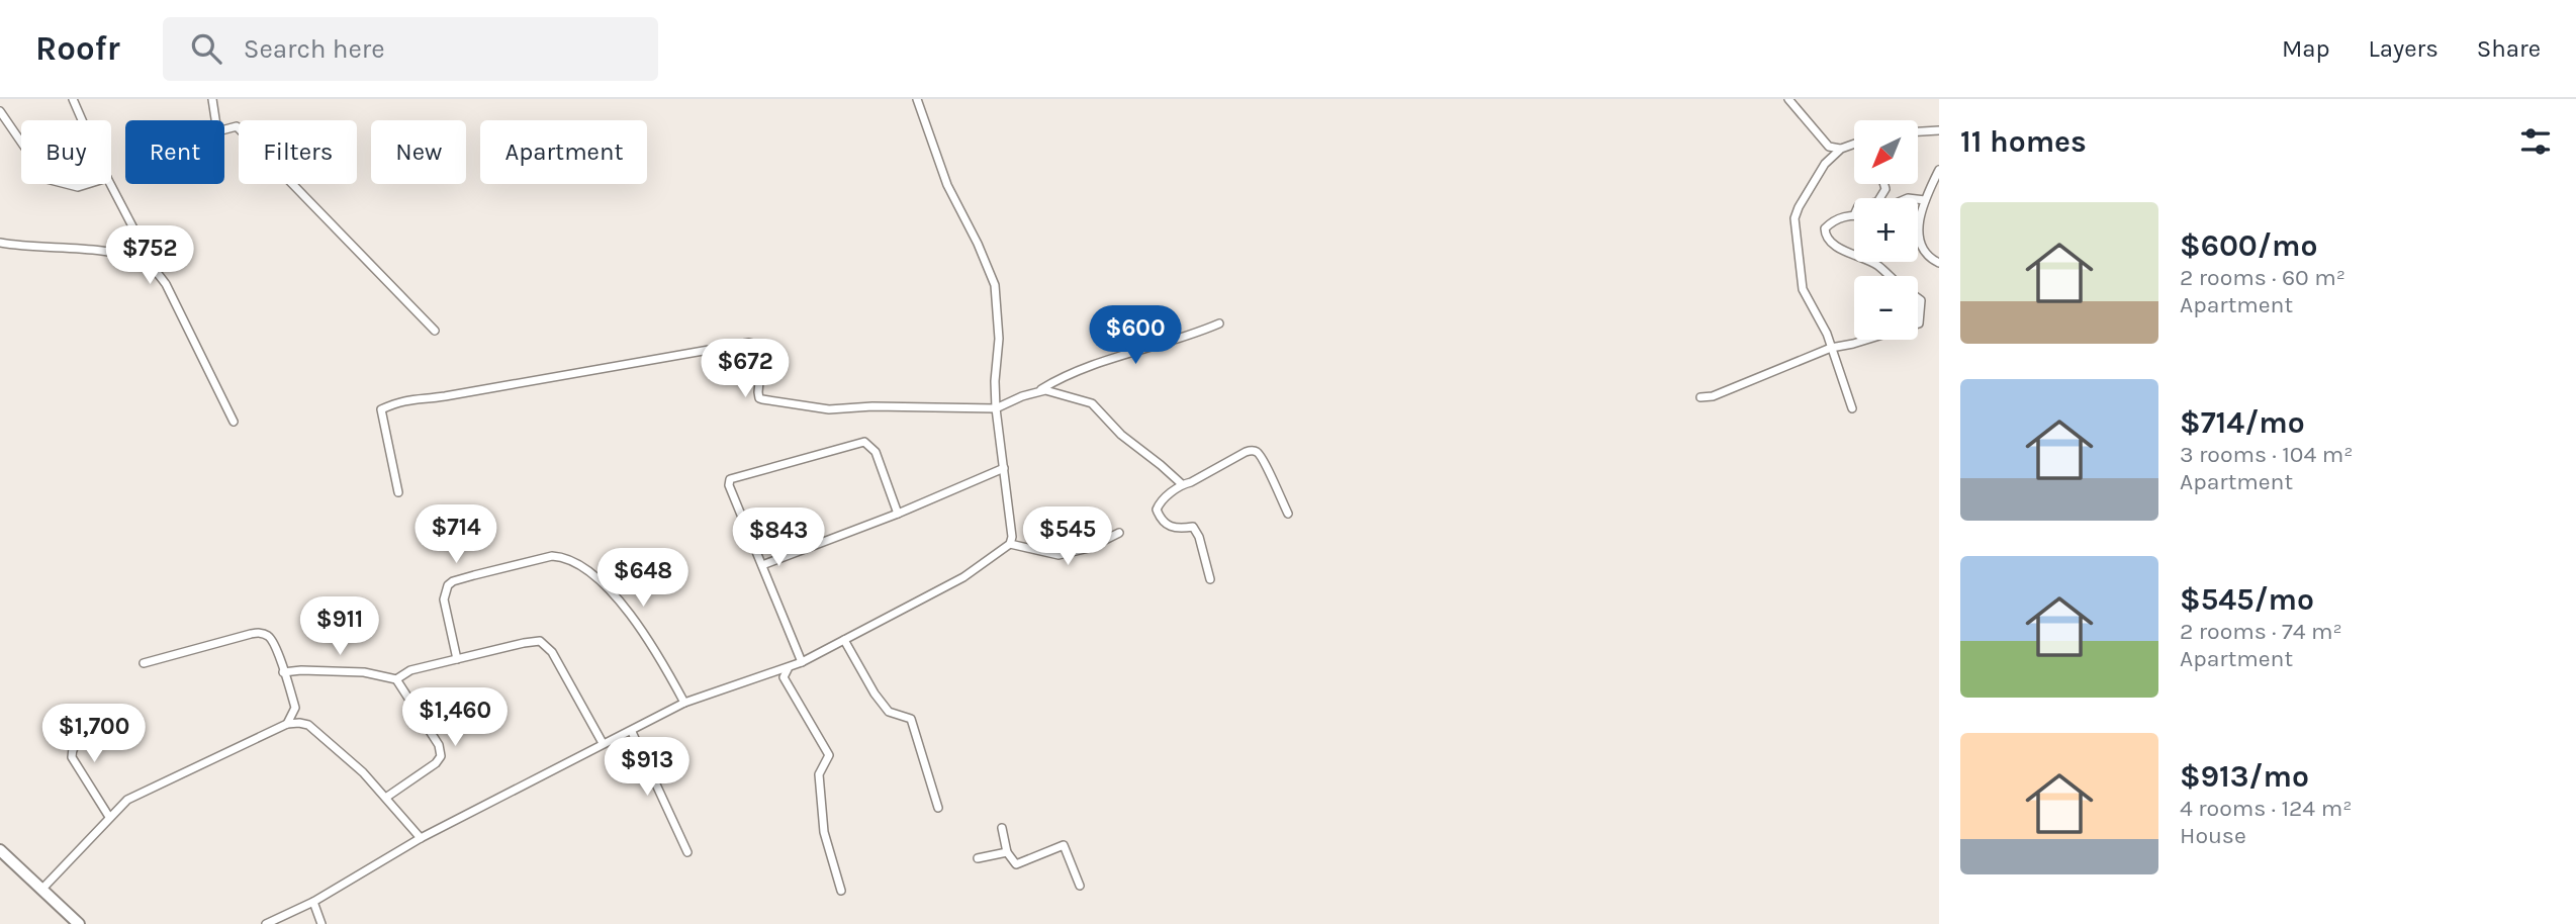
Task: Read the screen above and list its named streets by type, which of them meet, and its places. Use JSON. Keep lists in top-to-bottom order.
{
  "north": "bottom left",
  "page": {
    "header": "Roofr",
    "search": "Search here",
    "nav": ["Map", "Layers", "Share"],
    "heading": "11 homes",
    "map_buttons": ["+", "−"],
    "chip": [
      "Buy",
      "Rent",
      "Filters",
      "New",
      "Apartment"
    ],
    "list": [
      {
        "name": "$600/mo",
        "note": "2 rooms · 60 m² · Apartment"
      },
      {
        "name": "$714/mo",
        "note": "3 rooms · 104 m² · Apartment"
      },
      {
        "name": "$545/mo",
        "note": "2 rooms · 74 m² · Apartment"
      },
      {
        "name": "$913/mo",
        "note": "4 rooms · 124 m² · House"
      }
    ],
    "price": [
      "$752",
      "$600",
      "$672",
      "$714",
      "$545",
      "$843",
      "$648",
      "$911",
      "$1,460",
      "$1,700",
      "$913"
    ]
  }
}
